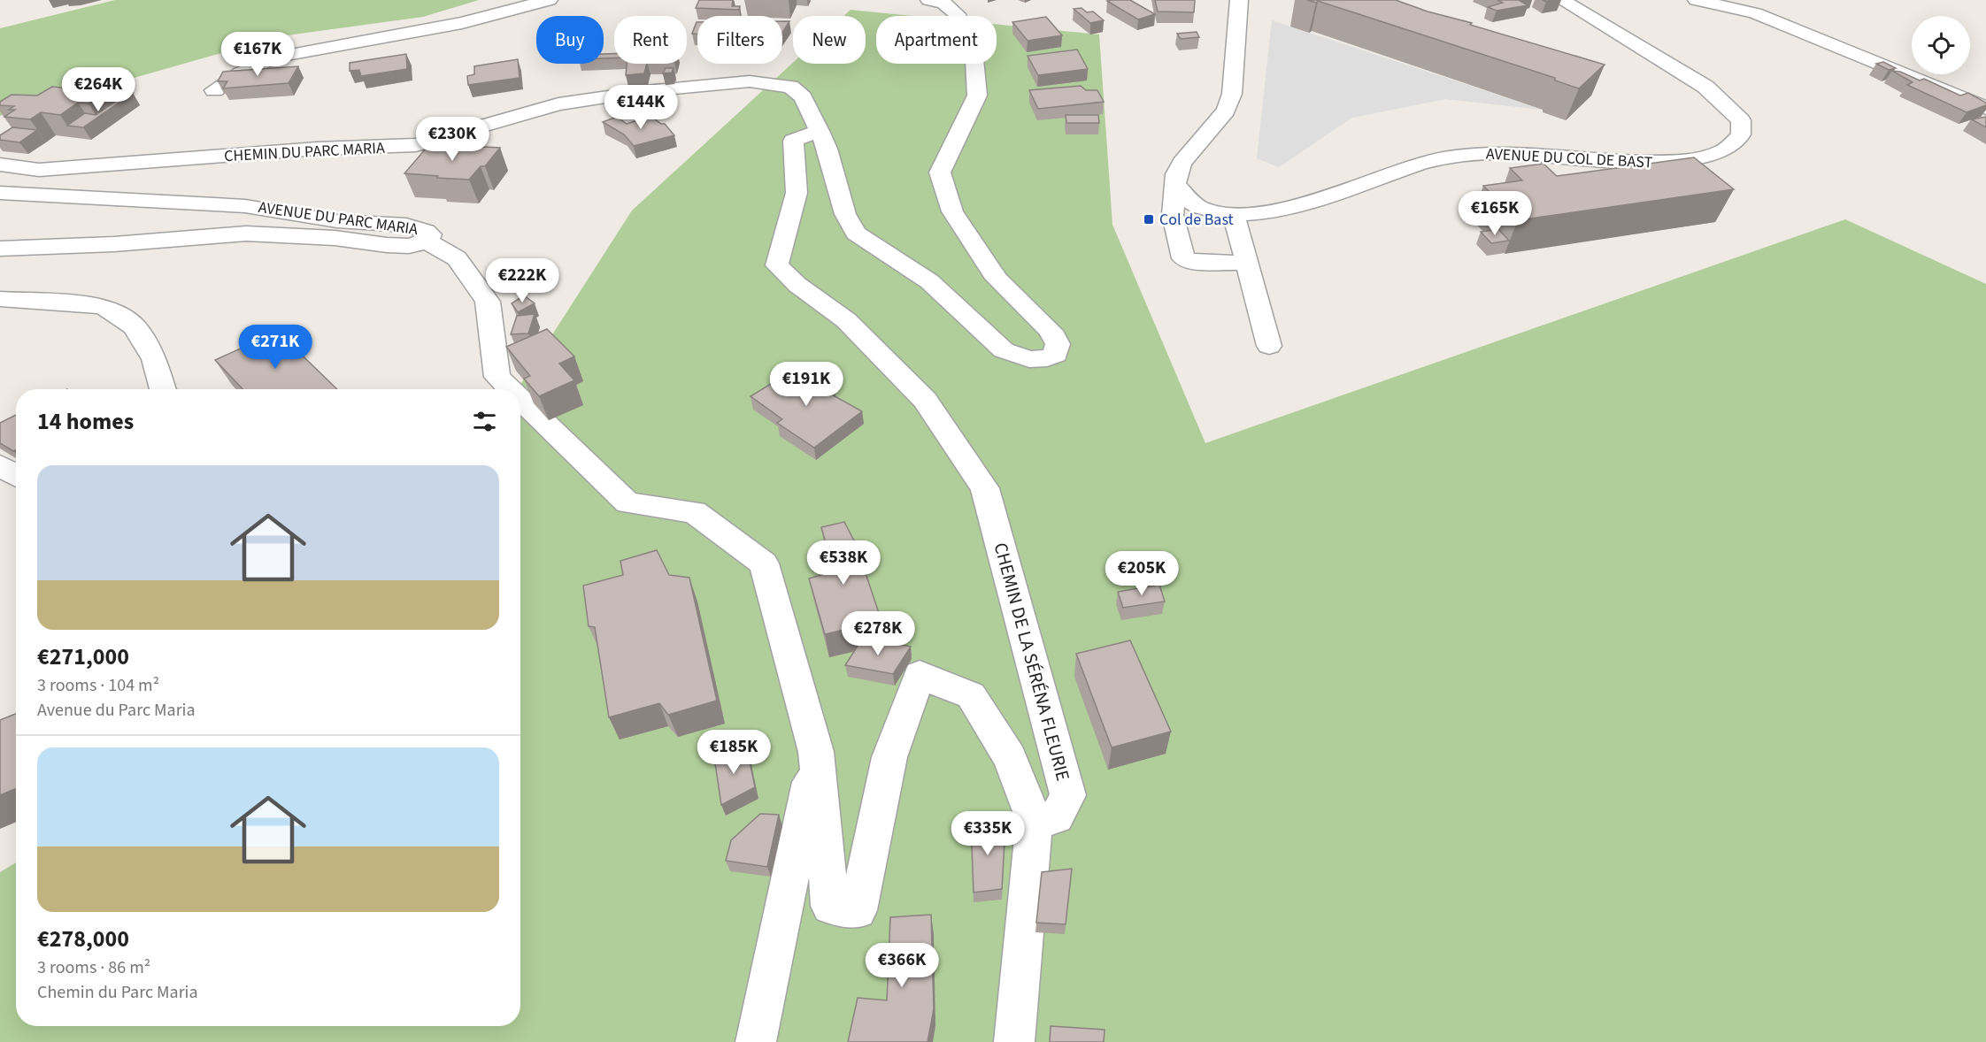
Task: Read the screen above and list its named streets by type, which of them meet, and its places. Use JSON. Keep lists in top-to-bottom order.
{
  "streets": {
    "street": [
      "CHEMIN DU PARC MARIA",
      "AVENUE DU COL DE BAST",
      "AVENUE DU PARC MARIA",
      "CHEMIN DE LA SÉRÉNA FLEURIE"
    ]
  },
  "crossings": [
    ["CHEMIN DU PARC MARIA", "CHEMIN DE LA SÉRÉNA FLEURIE"]
  ],
  "places": {
    "transit": ["Col de Bast"]
  },
  "page": {
    "chip": [
      "Buy",
      "Rent",
      "Filters",
      "New",
      "Apartment"
    ],
    "price": [
      "€167K",
      "€264K",
      "€144K",
      "€230K",
      "€165K",
      "€222K",
      "€271K",
      "€191K",
      "€538K",
      "€205K",
      "€278K",
      "€185K",
      "€335K",
      "€366K"
    ],
    "heading": "14 homes",
    "list": [
      {
        "name": "€271,000",
        "note": "3 rooms · 104 m² · Avenue du Parc Maria"
      },
      {
        "name": "€278,000",
        "note": "3 rooms · 86 m² · Chemin du Parc Maria"
      }
    ]
  }
}
